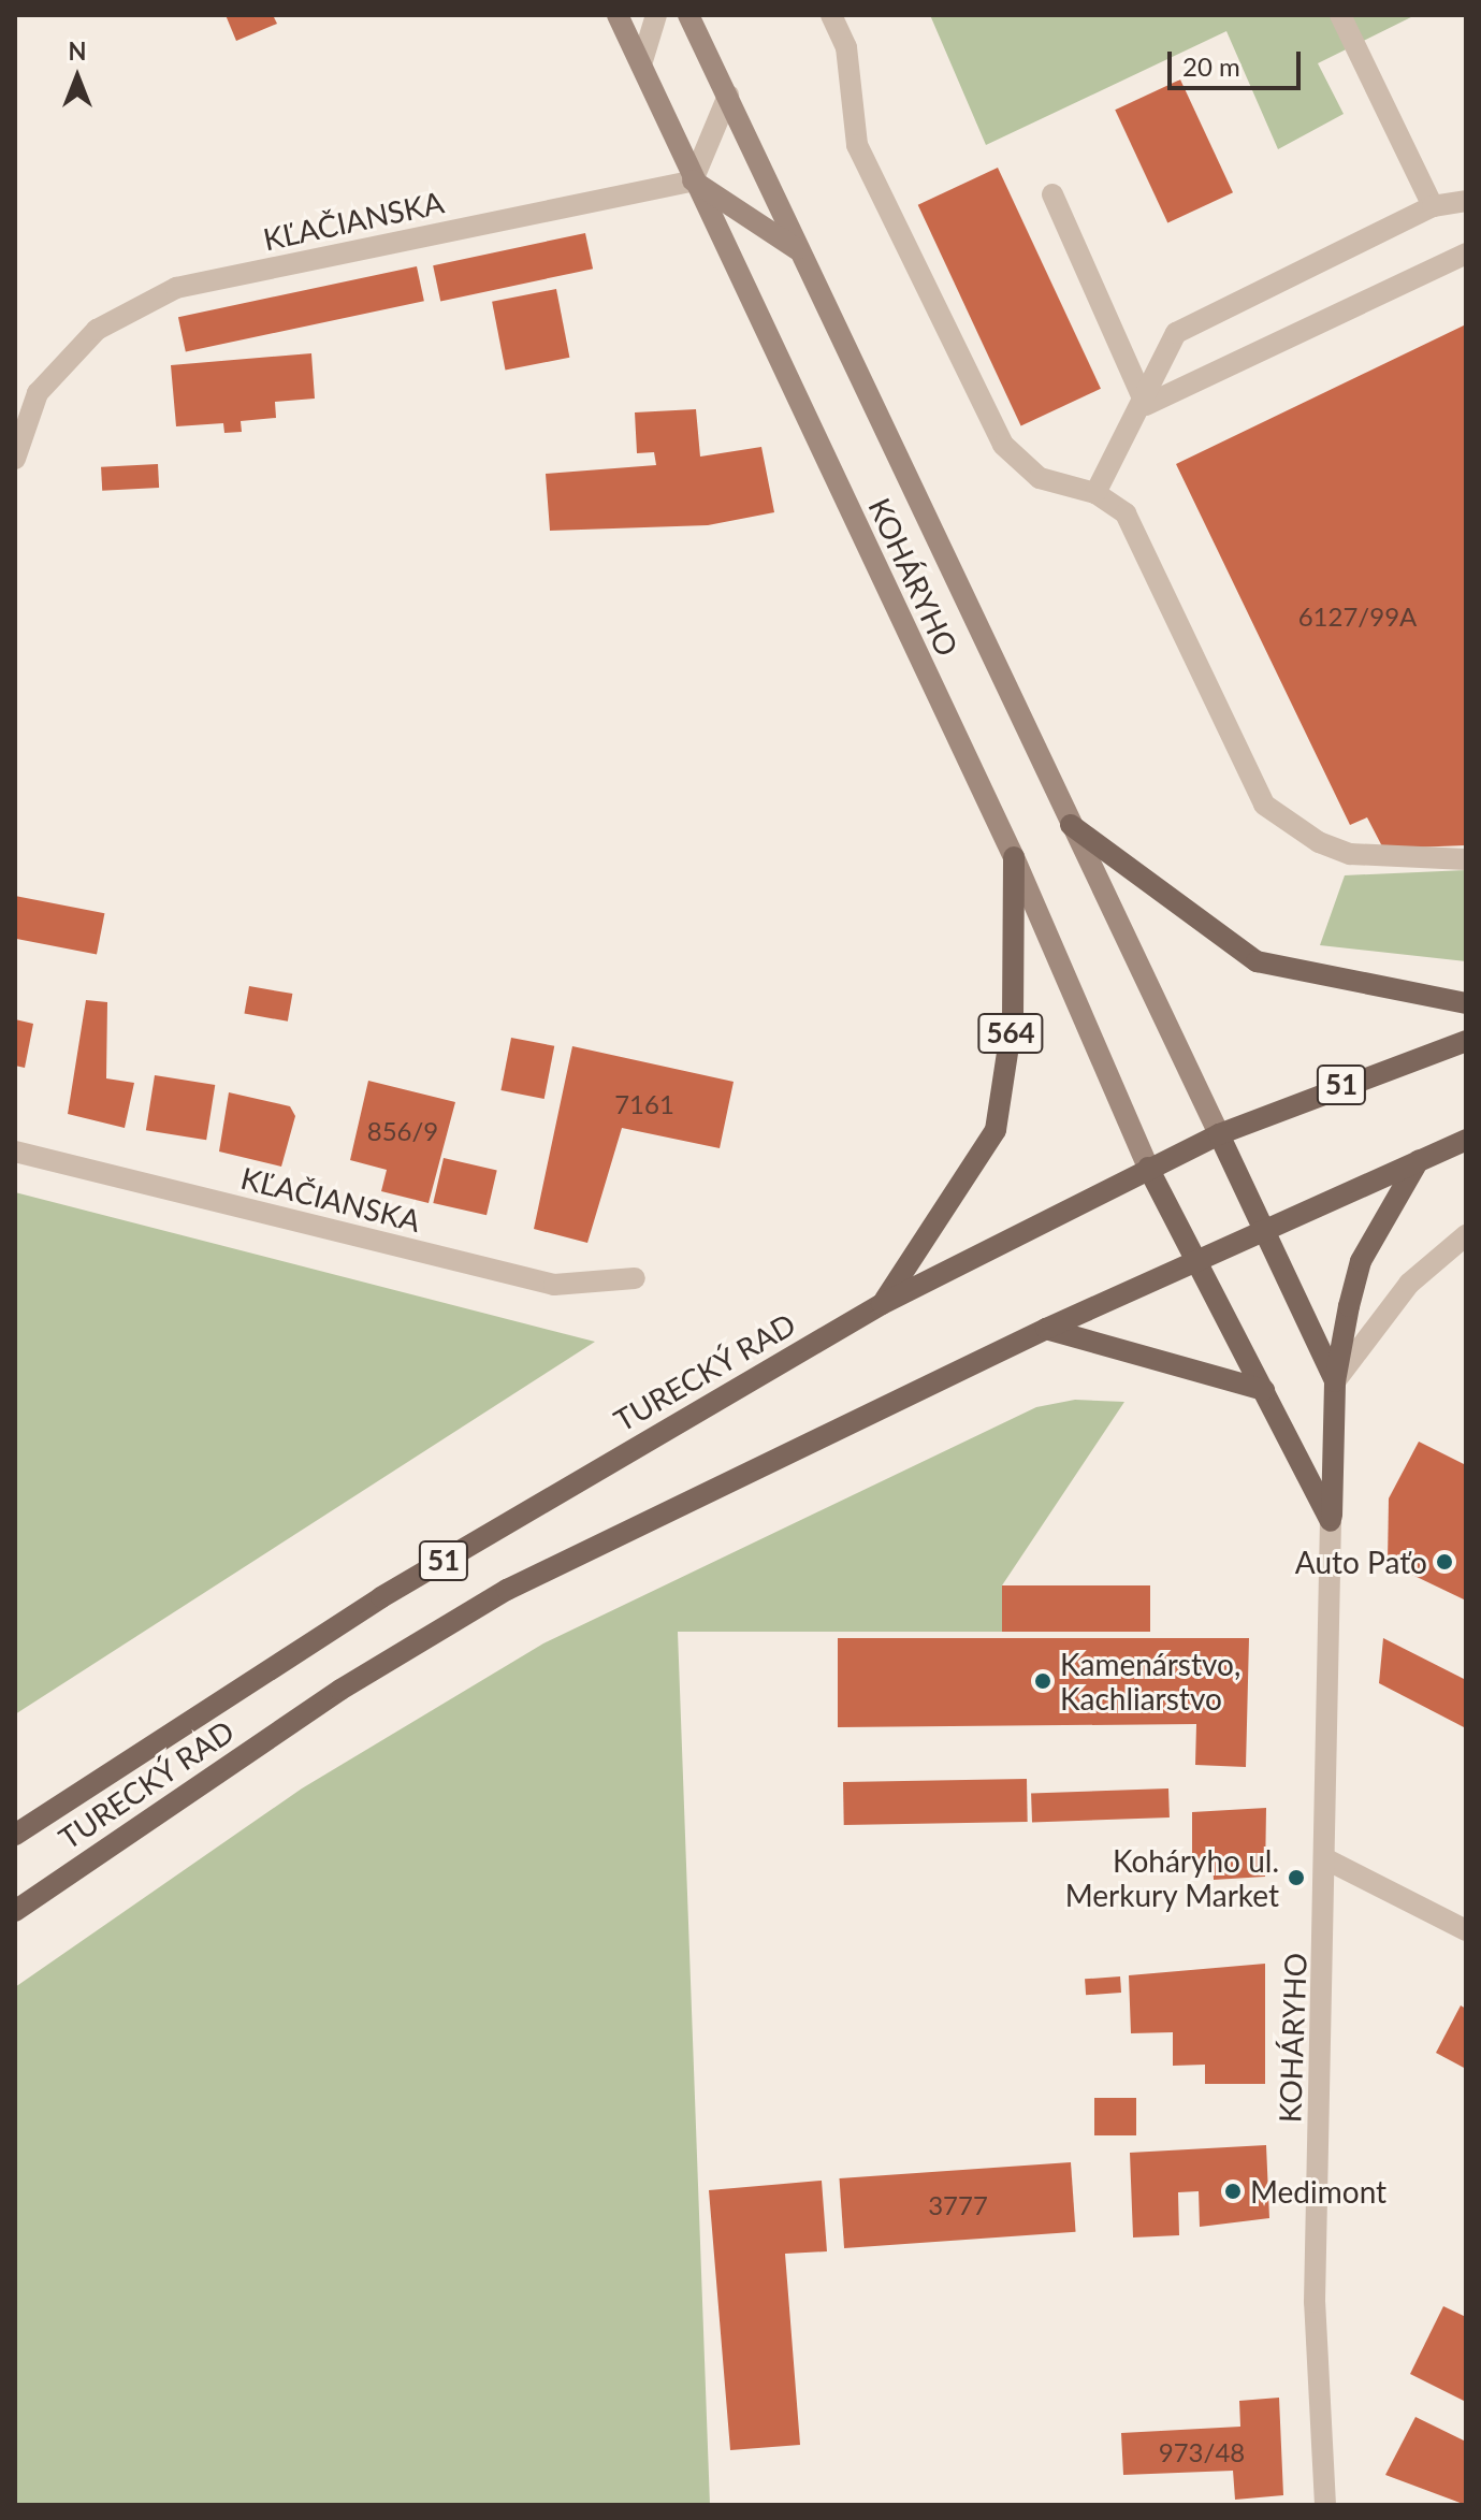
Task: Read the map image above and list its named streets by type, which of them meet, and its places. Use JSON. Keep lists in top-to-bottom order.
{
  "streets": {
    "main road": [
      "KOHÁRYHO",
      "564",
      "51",
      "TURECKÝ RAD"
    ],
    "street": ["KĽAČIANSKA"]
  },
  "crossings": [
    ["KĽAČIANSKA", "KOHÁRYHO"],
    ["KOHÁRYHO", "564"],
    ["KOHÁRYHO", "TURECKÝ RAD"],
    ["564", "TURECKÝ RAD"]
  ],
  "places": [
    "Auto Paťo",
    "Kamenárstvo, Kachliarstvo",
    "Koháryho ul. Merkury Market",
    "Medimont"
  ],
  "house_numbers": [
    "6127/99A",
    "7161",
    "856/9",
    "3777",
    "973/48"
  ],
  "scale_bar": "20 m",
  "north": "top"
}
